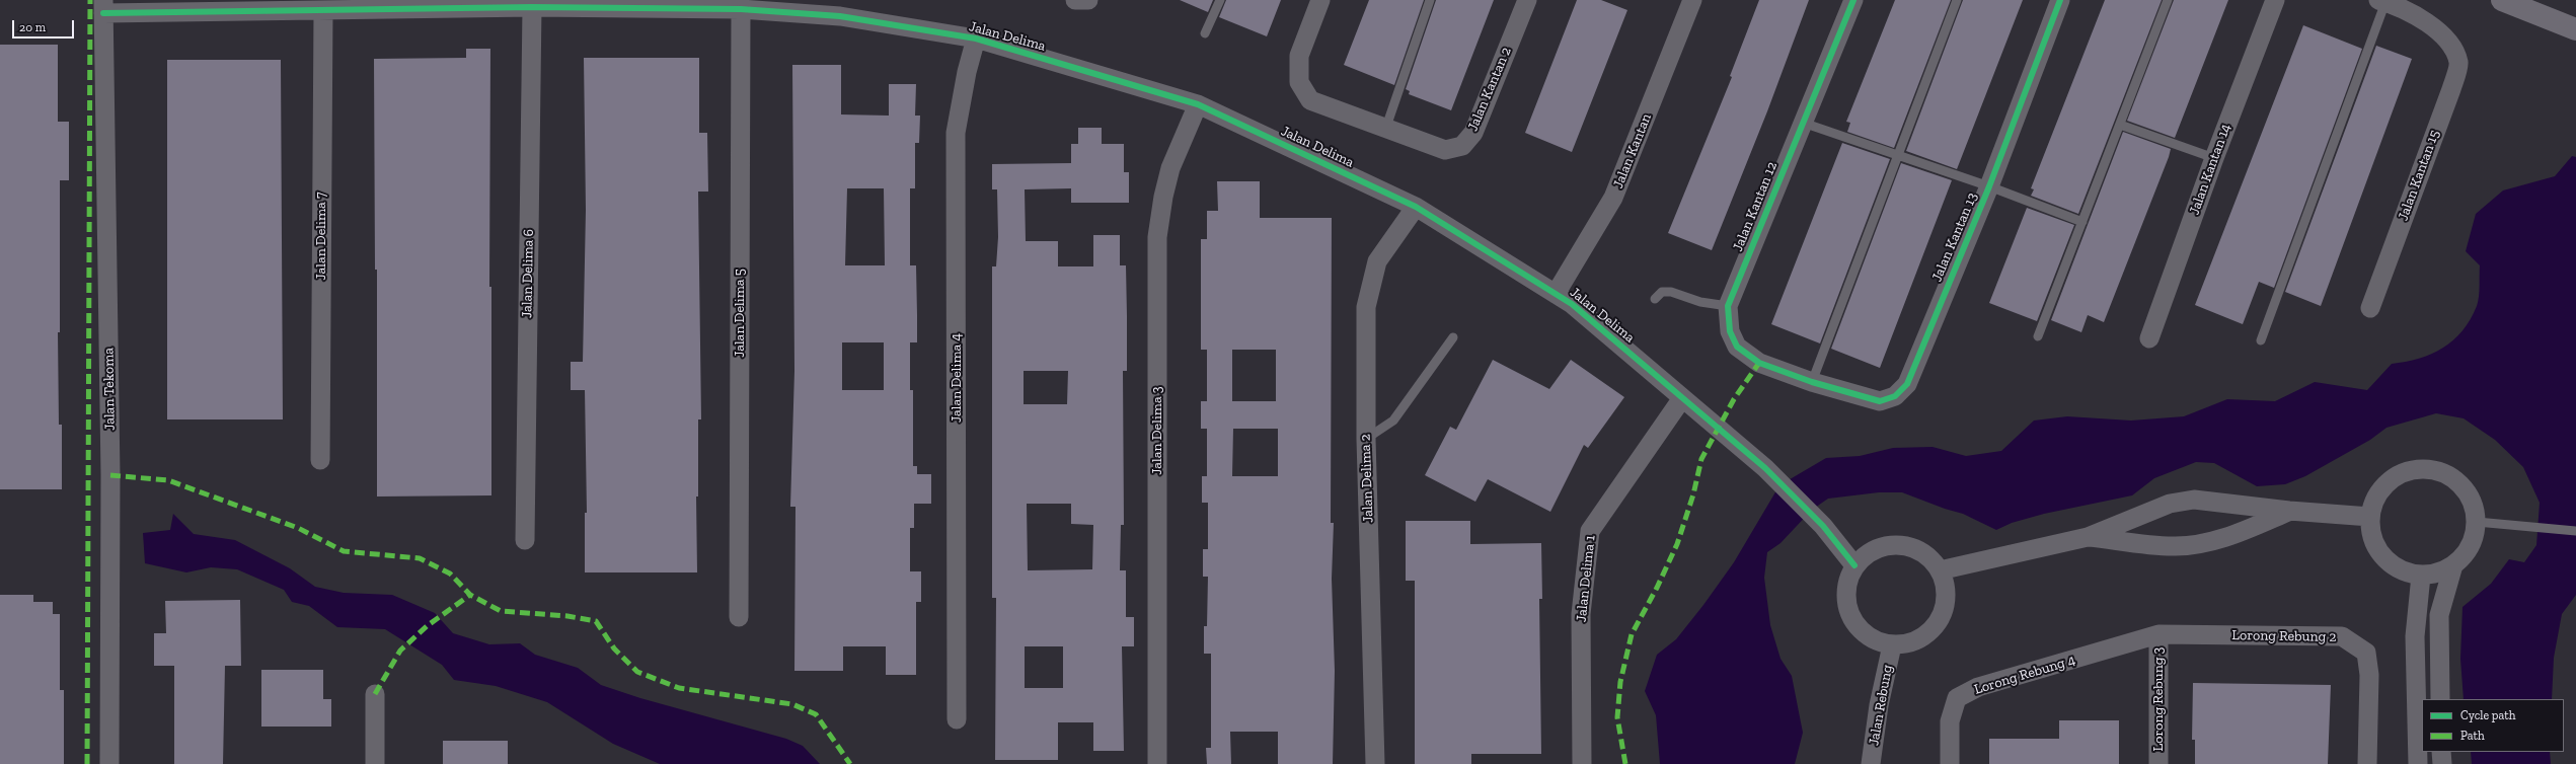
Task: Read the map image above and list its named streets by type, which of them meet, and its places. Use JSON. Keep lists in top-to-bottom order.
{
  "streets": {
    "street": [
      "Jalan Delima",
      "Jalan Kantan 2",
      "Jalan Kantan",
      "Jalan Kantan 14",
      "Jalan Kantan 15",
      "Jalan Kantan 12",
      "Jalan Delima 7",
      "Jalan Kantan 13",
      "Jalan Delima 6",
      "Jalan Delima 5",
      "Jalan Delima 4",
      "Jalan Tekoma",
      "Jalan Delima 3",
      "Jalan Delima 2",
      "Jalan Delima 1",
      "Lorong Rebung 2",
      "Lorong Rebung 4",
      "Lorong Rebung 3",
      "Jalan Rebung"
    ]
  },
  "crossings": [
    ["Jalan Delima", "Jalan Kantan"],
    ["Jalan Delima", "Jalan Delima 7"],
    ["Jalan Delima", "Jalan Delima 6"],
    ["Jalan Delima", "Jalan Delima 5"],
    ["Jalan Delima", "Jalan Delima 4"],
    ["Jalan Delima", "Jalan Tekoma"],
    ["Jalan Delima", "Jalan Delima 3"],
    ["Jalan Delima", "Jalan Delima 2"],
    ["Jalan Delima", "Jalan Delima 1"],
    ["Jalan Delima", "Jalan Rebung"],
    ["Jalan Kantan 12", "Jalan Kantan 13"],
    ["Lorong Rebung 2", "Lorong Rebung 4"],
    ["Lorong Rebung 2", "Lorong Rebung 3"],
    ["Lorong Rebung 4", "Lorong Rebung 3"]
  ],
  "legend": ["Cycle path", "Path"],
  "scale_bar": "20 m"
}
